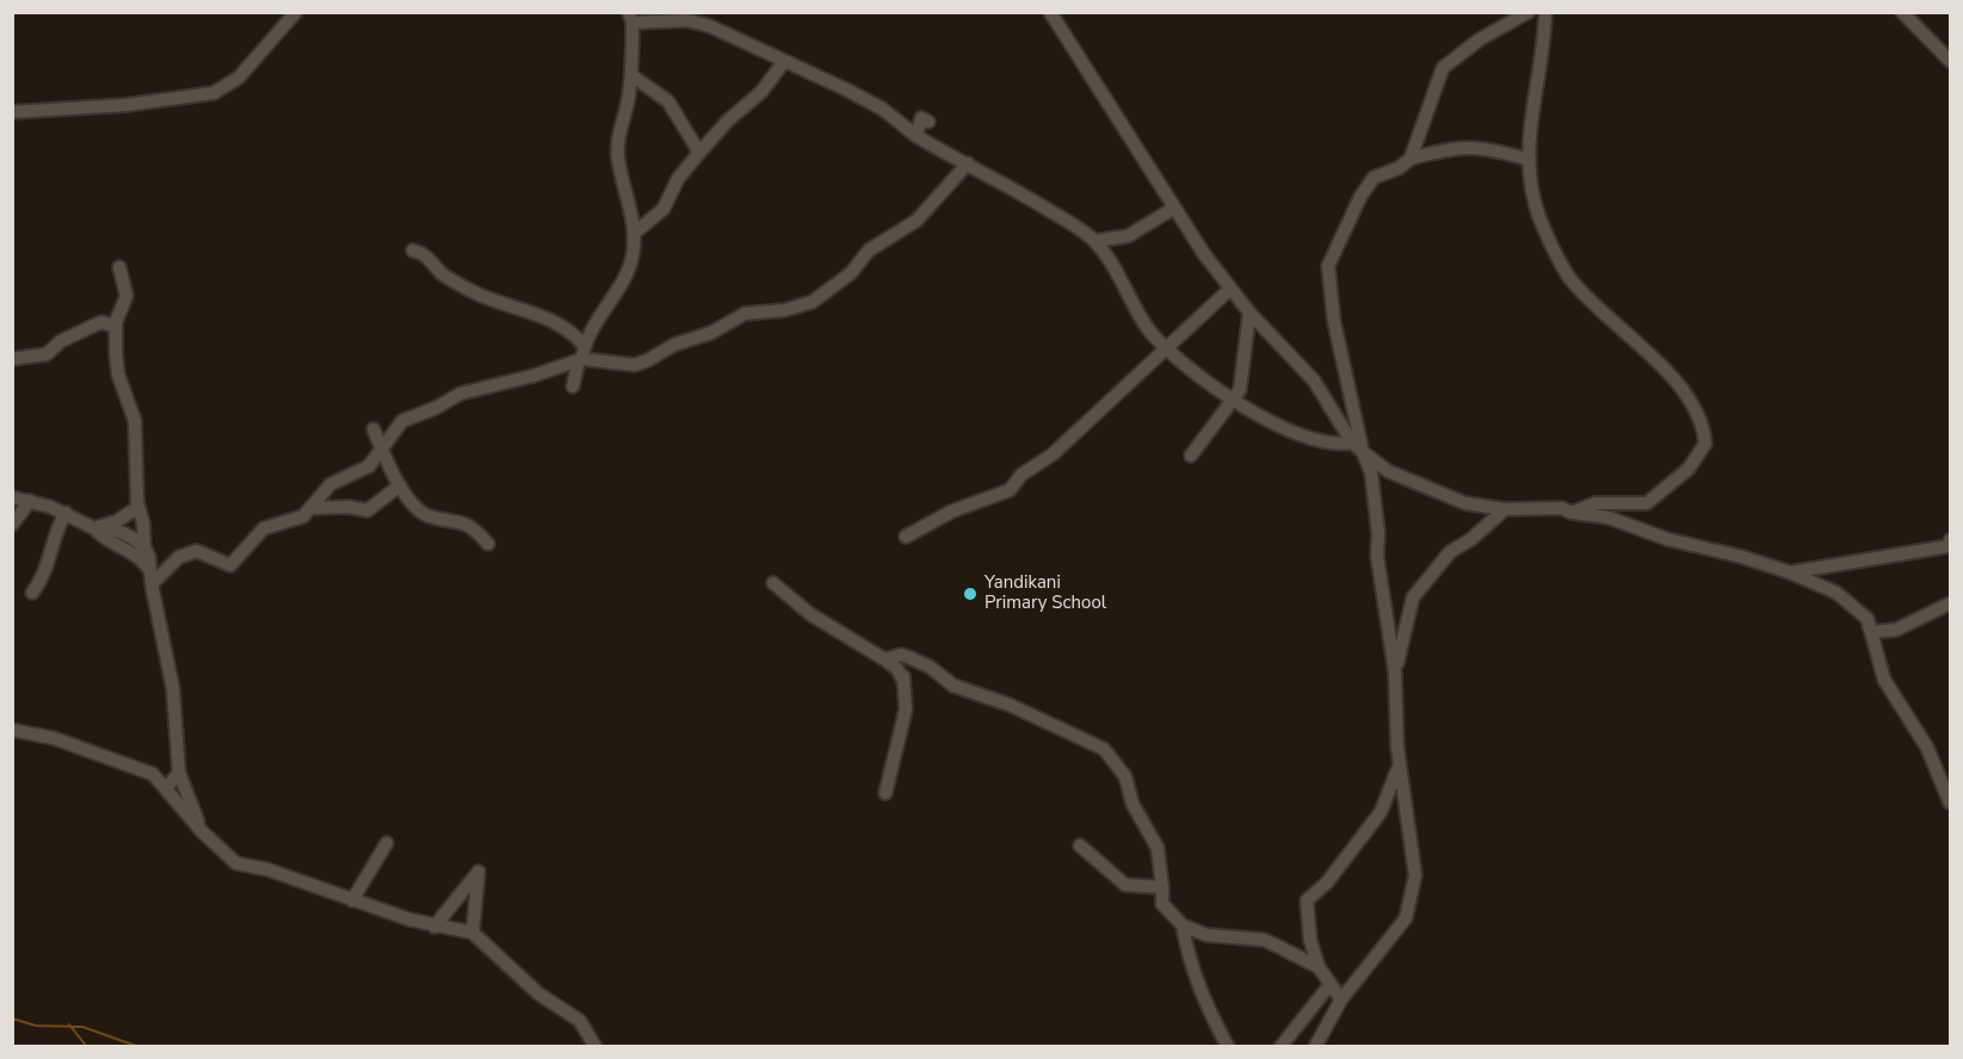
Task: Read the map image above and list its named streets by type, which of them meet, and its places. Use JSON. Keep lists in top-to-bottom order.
{
  "places": ["Yandikani Primary School"]
}
